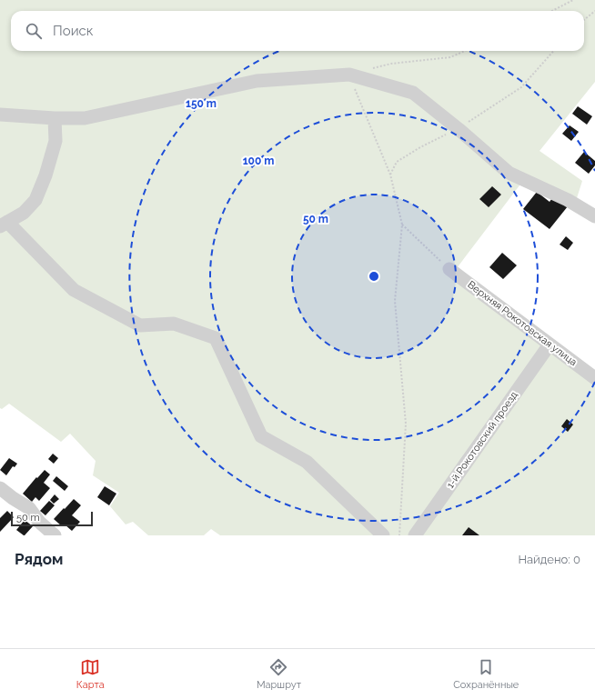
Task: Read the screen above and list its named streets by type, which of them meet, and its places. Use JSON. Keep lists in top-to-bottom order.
{
  "streets": {
    "street": ["Верхняя Рокотовская улица", "1-й Рокотовский проезд"]
  },
  "crossings": [
    ["Верхняя Рокотовская улица", "1-й Рокотовский проезд"]
  ],
  "scale_bar": "50 m",
  "page": {
    "search": "Поиск",
    "scale": "50 m",
    "heading": ["Рядом", "Найдено: 0"],
    "nav": ["Карта", "Маршрут", "Сохранённые"]
  },
  "rings": ["150 m", "100 m", "50 m"]
}
